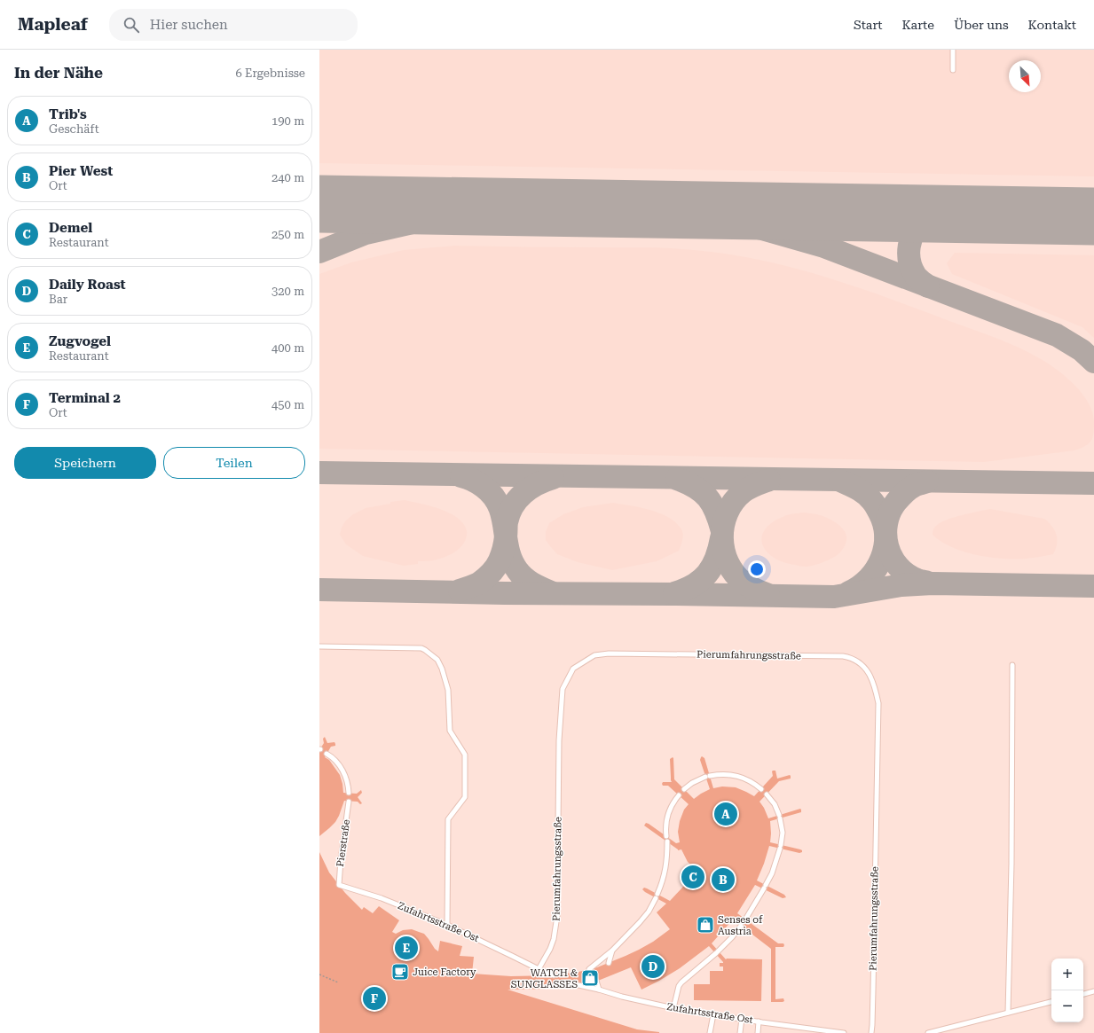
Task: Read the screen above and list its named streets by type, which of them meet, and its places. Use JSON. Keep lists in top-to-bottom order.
{
  "streets": {
    "lane": ["Pierumfahrungsstraße", "Pierstraße", "Zufahrtsstraße Ost"]
  },
  "crossings": [
    ["Pierumfahrungsstraße", "Zufahrtsstraße Ost"],
    ["Pierstraße", "Zufahrtsstraße Ost"]
  ],
  "places": {
    "shop": ["Senses of Austria", "WATCH & SUNGLASSES"],
    "cafe": ["Juice Factory"]
  },
  "north": "bottom right",
  "page": {
    "header": "Mapleaf",
    "search": "Hier suchen",
    "nav": [
      "Start",
      "Karte",
      "Über uns",
      "Kontakt"
    ],
    "heading": ["In der Nähe", "6 Ergebnisse"],
    "list": [
      {
        "mark": "A",
        "name": "Trib's",
        "note": "Geschäft",
        "value": "190 m"
      },
      {
        "mark": "B",
        "name": "Pier West",
        "note": "Ort",
        "value": "240 m"
      },
      {
        "mark": "C",
        "name": "Demel",
        "note": "Restaurant",
        "value": "250 m"
      },
      {
        "mark": "D",
        "name": "Daily Roast",
        "note": "Bar",
        "value": "320 m"
      },
      {
        "mark": "E",
        "name": "Zugvogel",
        "note": "Restaurant",
        "value": "400 m"
      },
      {
        "mark": "F",
        "name": "Terminal 2",
        "note": "Ort",
        "value": "450 m"
      }
    ],
    "buttons": ["Speichern", "Teilen"],
    "pins": [
      "A",
      "C",
      "B",
      "E",
      "D",
      "F"
    ],
    "map_buttons": ["+", "−"]
  }
}
